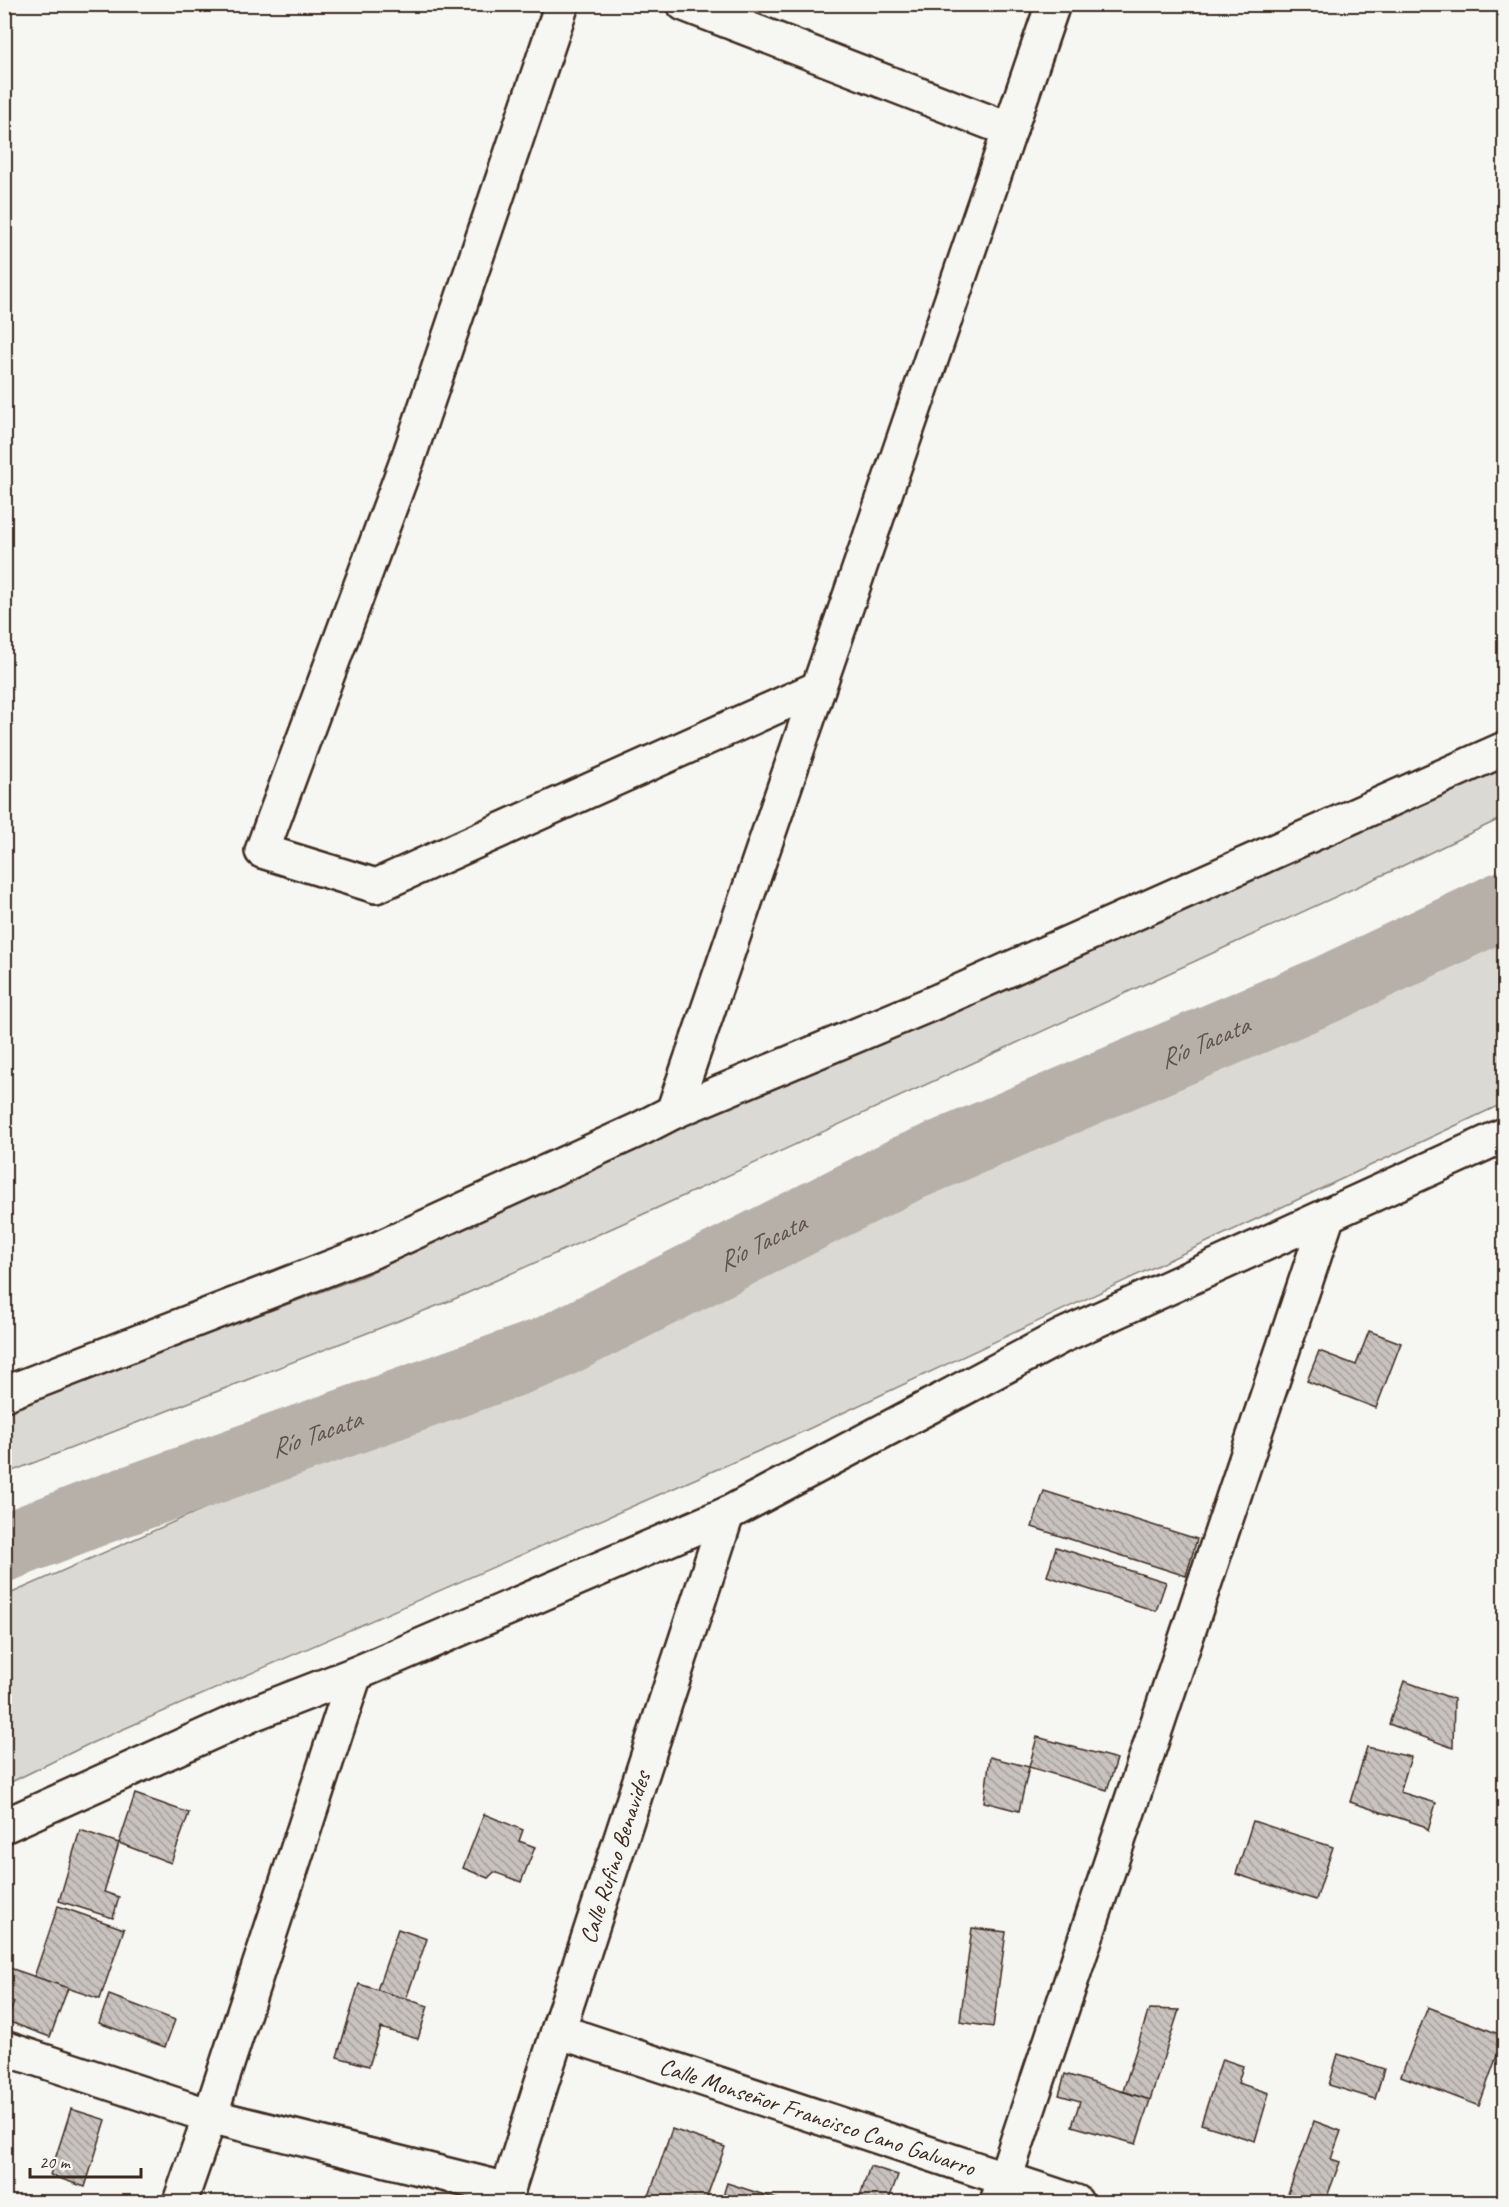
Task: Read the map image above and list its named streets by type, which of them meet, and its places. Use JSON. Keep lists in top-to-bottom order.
{
  "streets": {
    "street": ["Calle Rufino Benavides", "Calle Monseñor Francisco Cano Galvarro"]
  },
  "crossings": [
    ["Calle Rufino Benavides", "Calle Monseñor Francisco Cano Galvarro"]
  ],
  "water": ["Río Tacata"],
  "scale_bar": "20 m"
}
